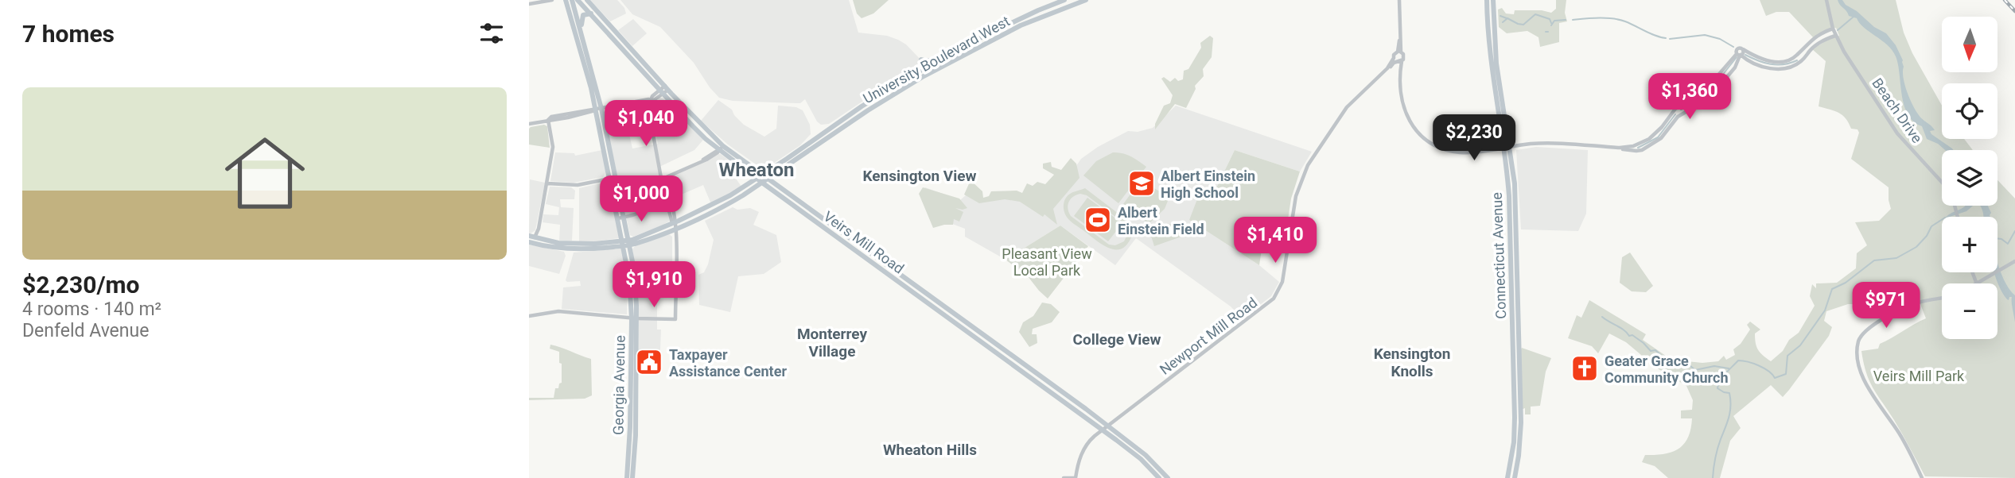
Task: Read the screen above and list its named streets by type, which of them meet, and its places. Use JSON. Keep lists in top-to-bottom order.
{
  "streets": {
    "main road": [
      "University Boulevard West",
      "Veirs Mill Road",
      "Connecticut Avenue",
      "Georgia Avenue"
    ],
    "street": ["Beach Drive", "Newport Mill Road"]
  },
  "crossings": [
    ["University Boulevard West", "Veirs Mill Road"],
    ["University Boulevard West", "Georgia Avenue"],
    ["Veirs Mill Road", "Newport Mill Road"],
    ["Veirs Mill Road", "Georgia Avenue"]
  ],
  "districts": [
    "Wheaton",
    "Kensington View",
    "Monterrey Village",
    "College View",
    "Kensington Knolls",
    "Wheaton Hills"
  ],
  "parks": ["Pleasant View Local Park", "Veirs Mill Park"],
  "places": {
    "school or university": ["Albert Einstein High School"],
    "sports": ["Albert Einstein Field"],
    "public building": ["Taxpayer Assistance Center"],
    "church": ["Geater Grace Community Church"]
  },
  "north": "bottom",
  "page": {
    "heading": "7 homes",
    "map_buttons": ["+", "−"],
    "list": [
      {
        "name": "$2,230/mo",
        "note": "4 rooms · 140 m² · Denfeld Avenue"
      }
    ],
    "price": [
      "$1,360",
      "$1,040",
      "$2,230",
      "$1,000",
      "$1,410",
      "$1,910",
      "$971"
    ]
  }
}
